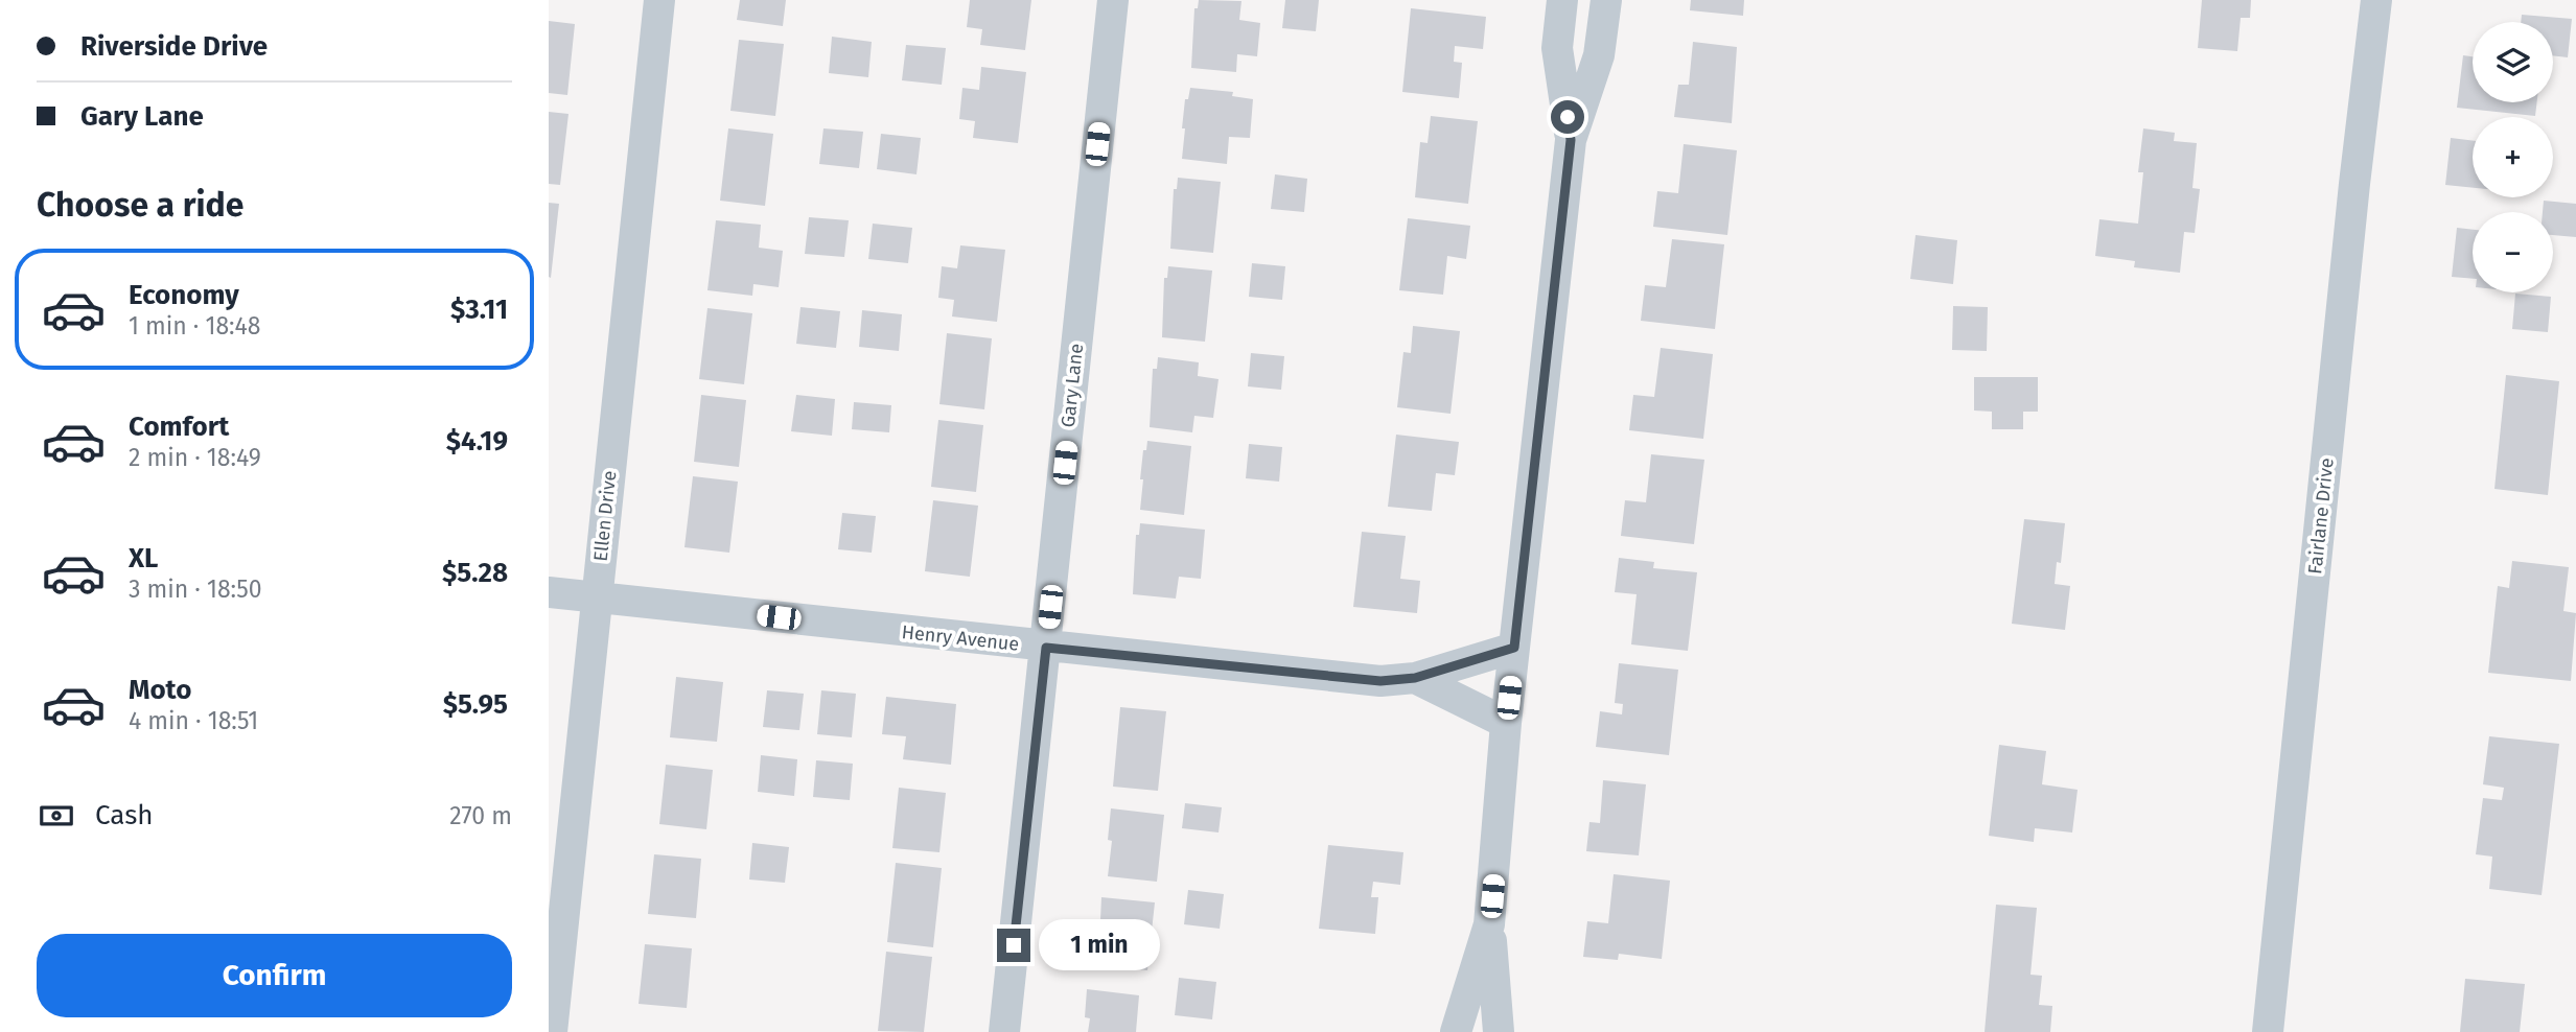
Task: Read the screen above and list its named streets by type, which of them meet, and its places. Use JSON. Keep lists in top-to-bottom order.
{
  "streets": {
    "street": [
      "Gary Lane",
      "Ellen Drive",
      "Fairlane Drive",
      "Henry Avenue"
    ]
  },
  "crossings": [
    ["Gary Lane", "Henry Avenue"],
    ["Ellen Drive", "Henry Avenue"]
  ],
  "page": {
    "banner": ["Riverside Drive", "Gary Lane"],
    "map_buttons": ["+", "−"],
    "heading": "Choose a ride",
    "list": [
      {
        "name": "Economy",
        "note": "1 min · 18:48",
        "value": "$3.11"
      },
      {
        "name": "Comfort",
        "note": "2 min · 18:49",
        "value": "$4.19"
      },
      {
        "name": "XL",
        "note": "3 min · 18:50",
        "value": "$5.28"
      },
      {
        "name": "Moto",
        "note": "4 min · 18:51",
        "value": "$5.95"
      }
    ],
    "pay": ["Cash", "270 m"],
    "buttons": "Confirm",
    "bubble": "1 min"
  }
}
